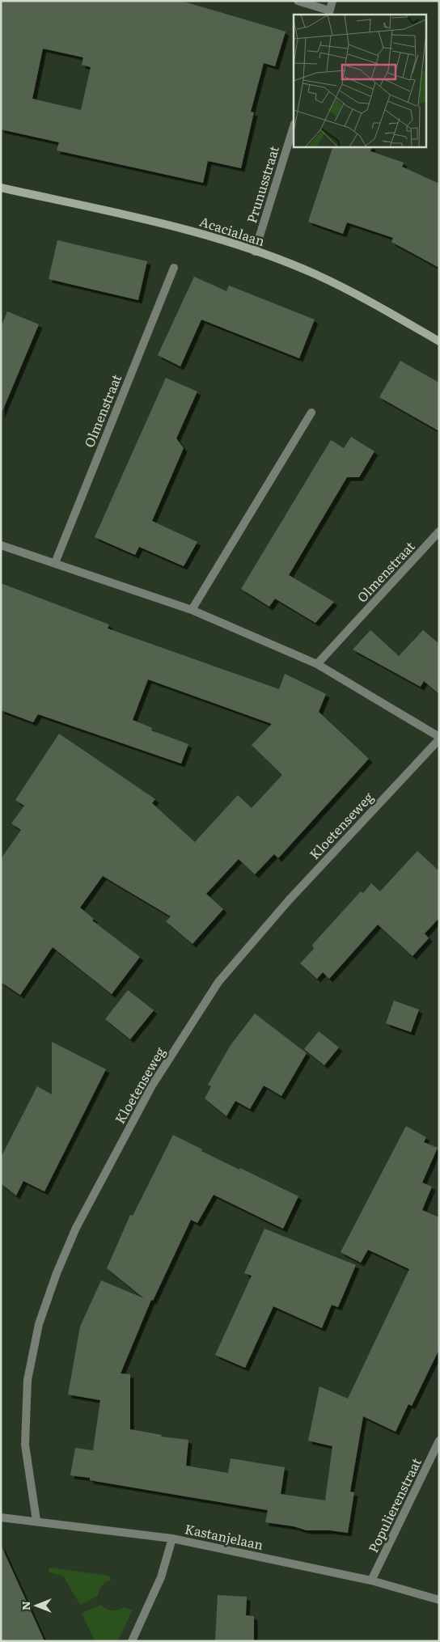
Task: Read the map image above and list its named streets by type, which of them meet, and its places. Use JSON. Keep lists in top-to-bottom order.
{
  "streets": {
    "street": [
      "Prunusstraat",
      "Acacialaan",
      "Olmenstraat",
      "Kloetenseweg",
      "Populierenstraat",
      "Kastanjelaan"
    ]
  },
  "crossings": [
    ["Prunusstraat", "Acacialaan"],
    ["Kloetenseweg", "Kastanjelaan"],
    ["Populierenstraat", "Kastanjelaan"]
  ],
  "north": "left"
}
